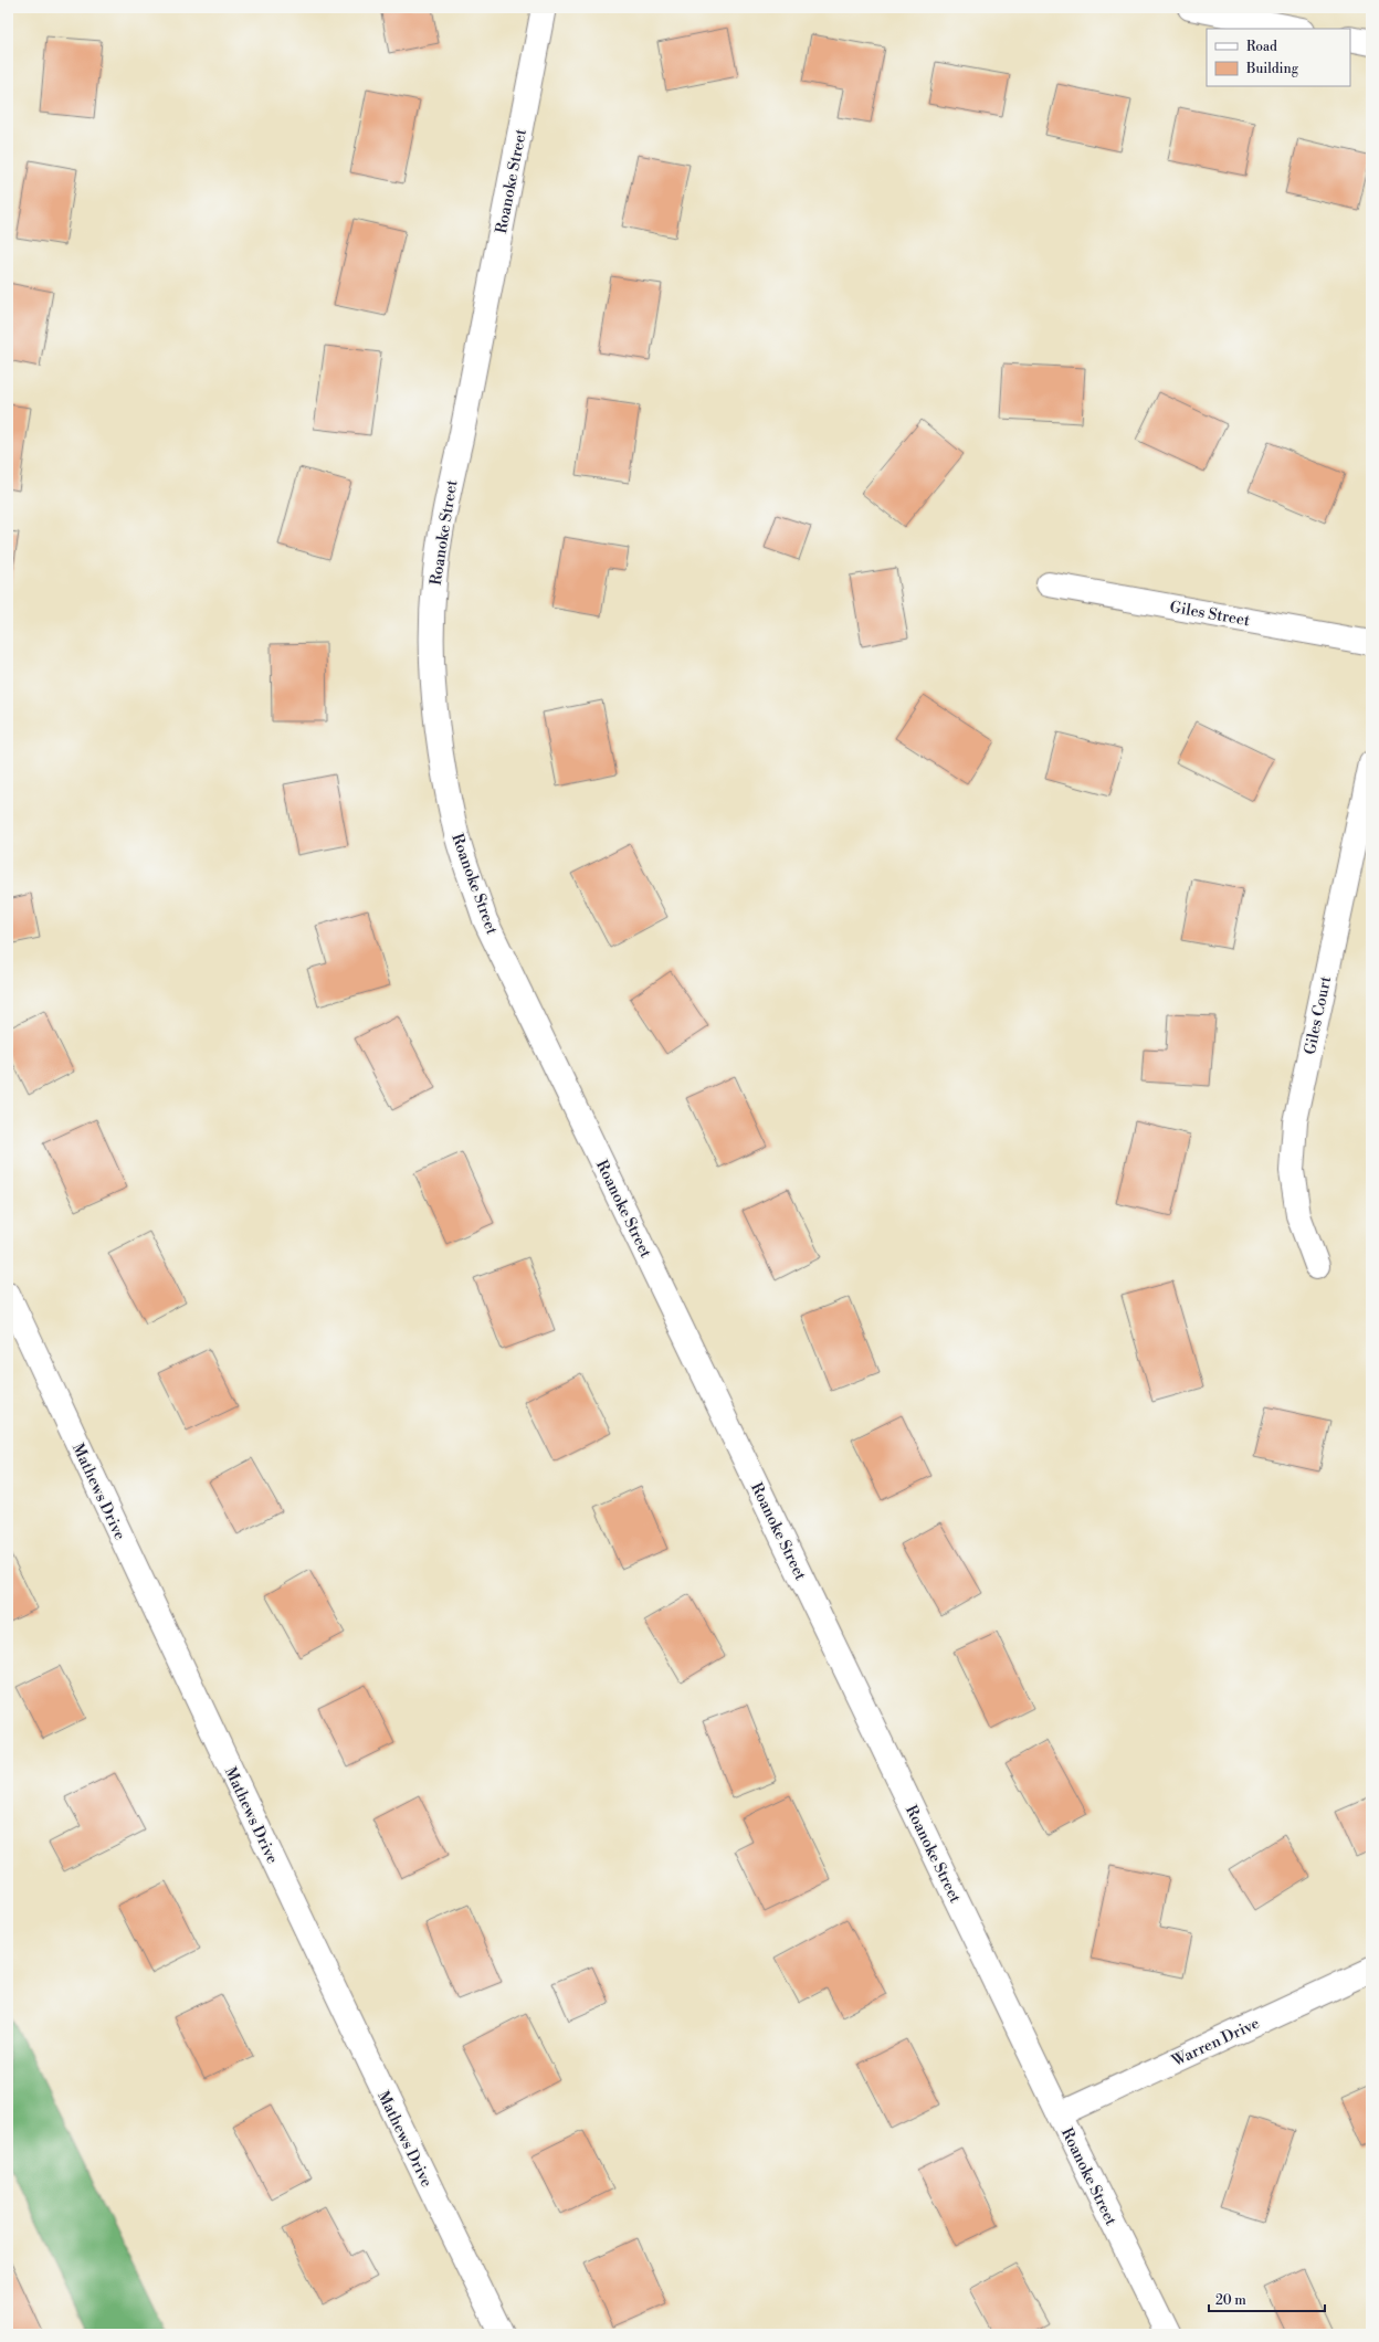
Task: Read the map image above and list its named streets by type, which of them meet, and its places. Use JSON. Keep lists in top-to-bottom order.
{
  "streets": {
    "street": [
      "Roanoke Street",
      "Giles Street",
      "Giles Court",
      "Mathews Drive",
      "Warren Drive"
    ]
  },
  "crossings": [
    ["Roanoke Street", "Warren Drive"]
  ],
  "legend": ["Road", "Building"],
  "scale_bar": "20 m"
}
